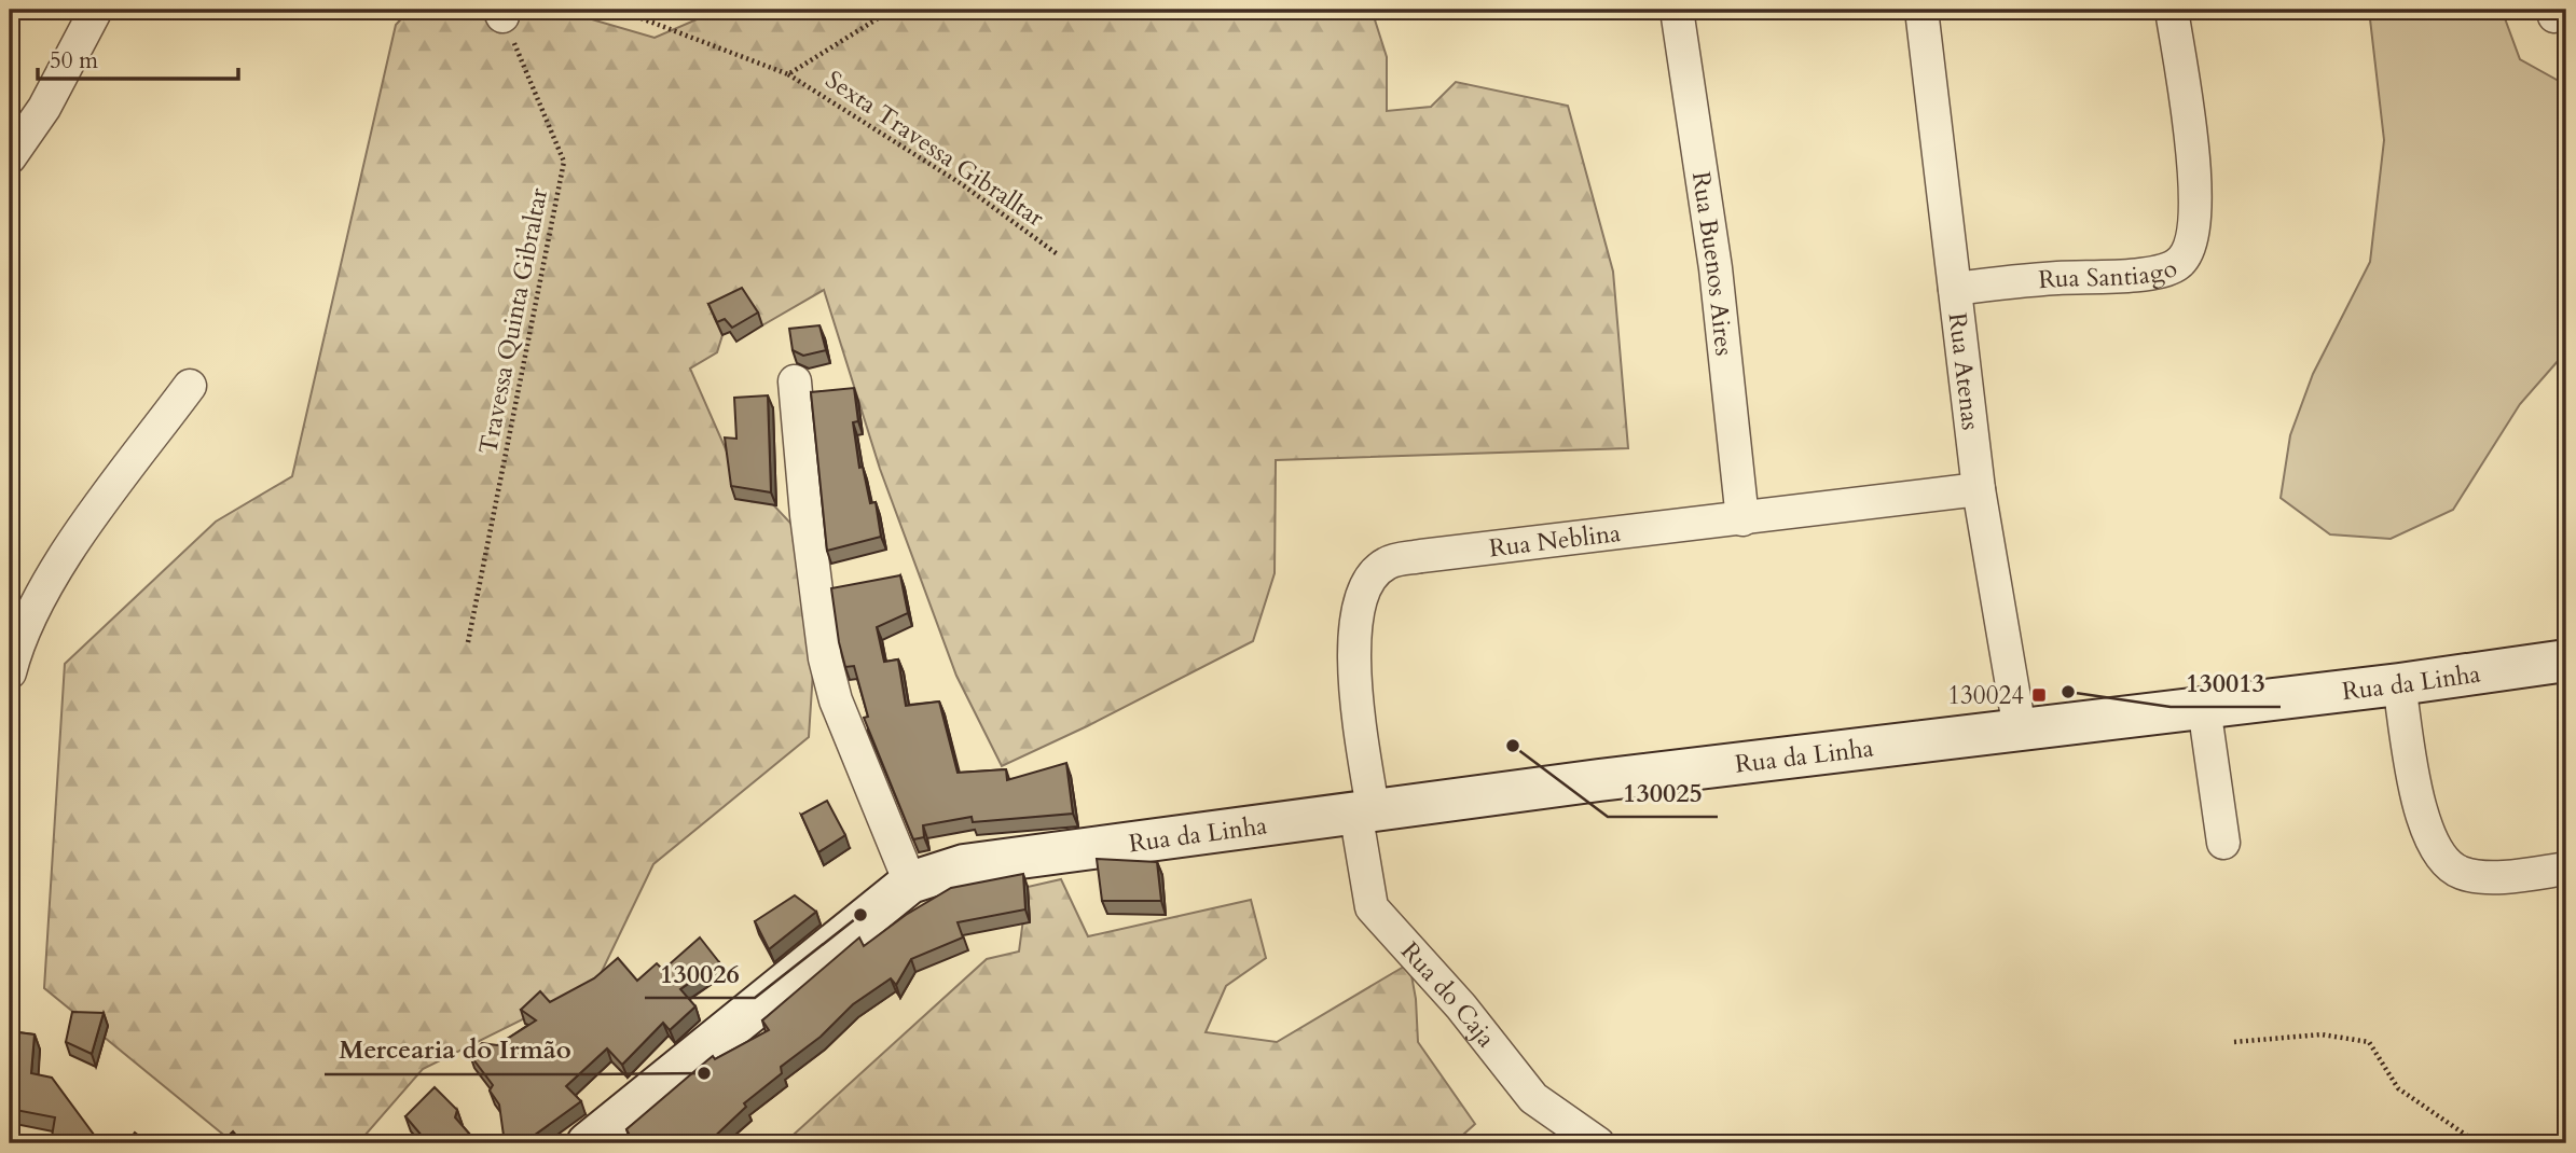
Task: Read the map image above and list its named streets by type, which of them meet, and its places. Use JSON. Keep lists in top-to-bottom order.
{
  "streets": {
    "street": [
      "Rua Buenos Aires",
      "Rua Santiago",
      "Rua Atenas",
      "Rua Neblina",
      "Rua da Linha",
      "Rua do Caja"
    ],
    "path": ["Sexta Travessa Gibralltar", "Travessa Quinta Gibraltar"]
  },
  "crossings": [
    ["Rua Buenos Aires", "Rua Neblina"],
    ["Rua Santiago", "Rua Atenas"],
    ["Rua Atenas", "Rua Neblina"],
    ["Rua Atenas", "Rua da Linha"],
    ["Rua Neblina", "Rua da Linha"],
    ["Rua Neblina", "Rua do Caja"],
    ["Rua da Linha", "Rua do Caja"]
  ],
  "places": {
    "other": [
      "130013",
      "130025",
      "130026",
      "Mercearia do Irmão"
    ],
    "transit": ["130024"]
  },
  "scale_bar": "50 m"
}
